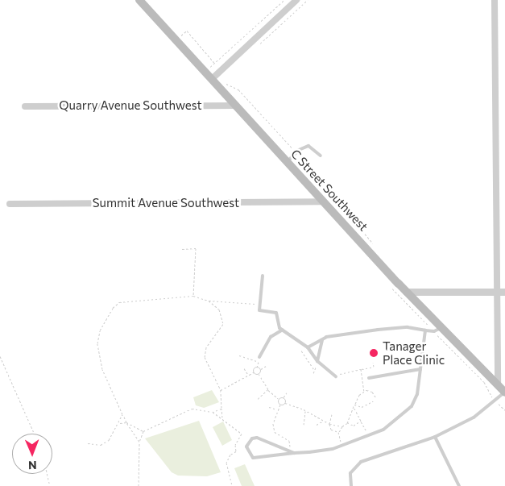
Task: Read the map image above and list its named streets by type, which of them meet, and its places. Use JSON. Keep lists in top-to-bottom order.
{
  "streets": {
    "main road": ["C Street Southwest"],
    "street": ["Quarry Avenue Southwest", "Summit Avenue Southwest"]
  },
  "crossings": [
    ["Quarry Avenue Southwest", "C Street Southwest"],
    ["C Street Southwest", "Summit Avenue Southwest"]
  ],
  "places": ["Tanager Place Clinic"],
  "north": "bottom"
}
